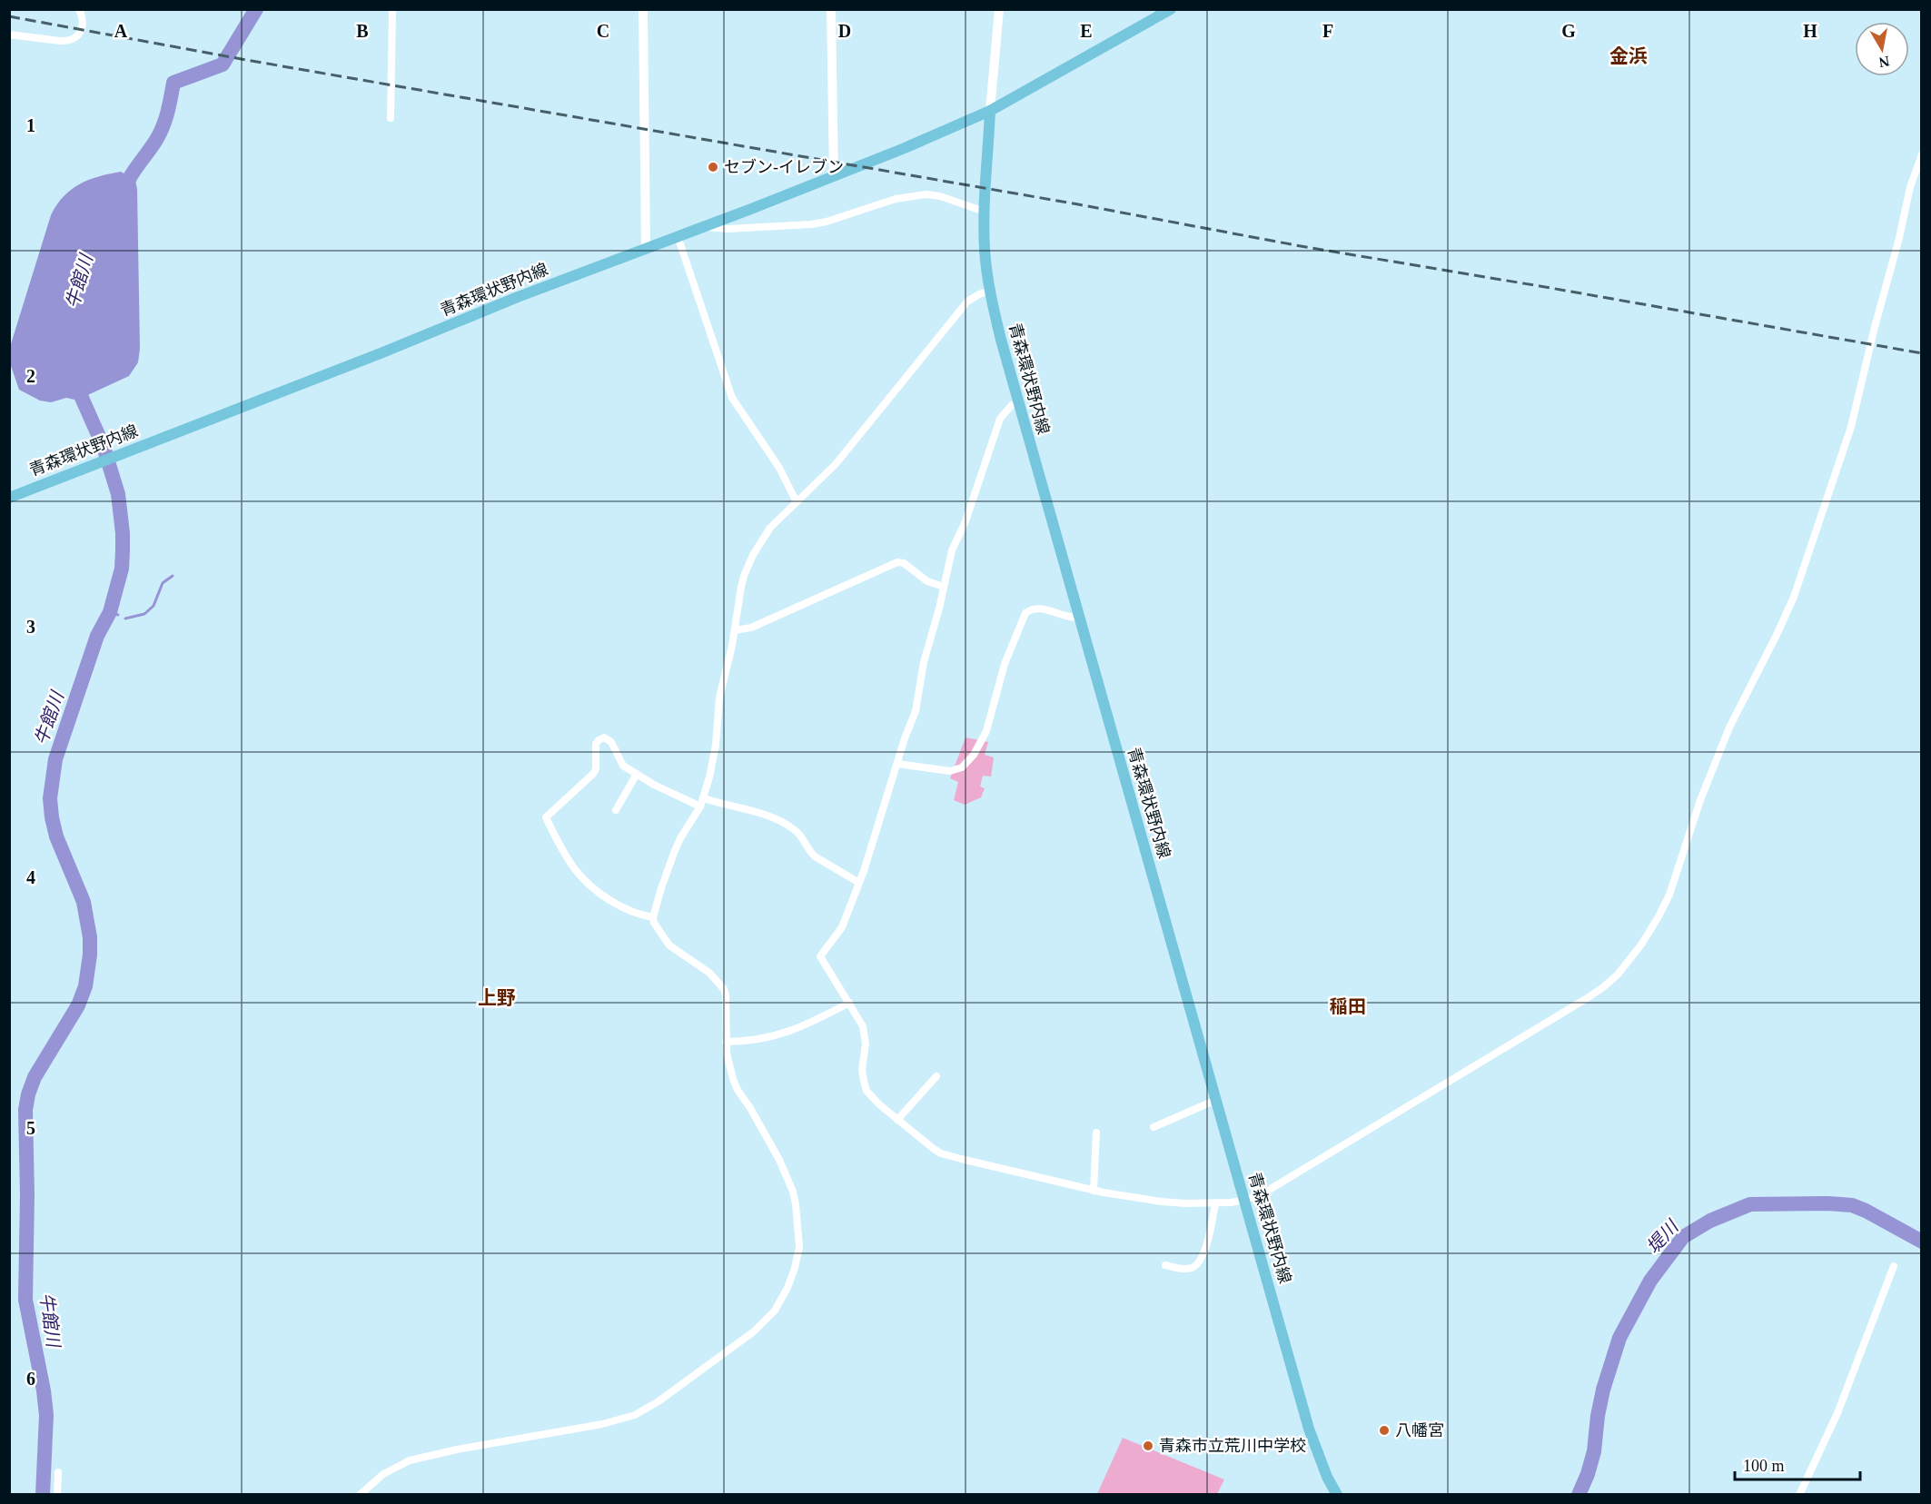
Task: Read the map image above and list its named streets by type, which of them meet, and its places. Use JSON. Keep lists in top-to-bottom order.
{
  "streets": {
    "main road": ["青森環状野内線"]
  },
  "districts": ["金浜", "上野", "稲田"],
  "water": ["牛館川", "堤川"],
  "places": ["セブン-イレブン", "八幡宮", "青森市立荒川中学校"],
  "scale_bar": "100 m",
  "north": "bottom",
  "grid": {
    "columns": [
      "A",
      "B",
      "C",
      "D",
      "E",
      "F",
      "G",
      "H"
    ],
    "rows": [
      "1",
      "2",
      "3",
      "4",
      "5",
      "6"
    ]
  }
}
